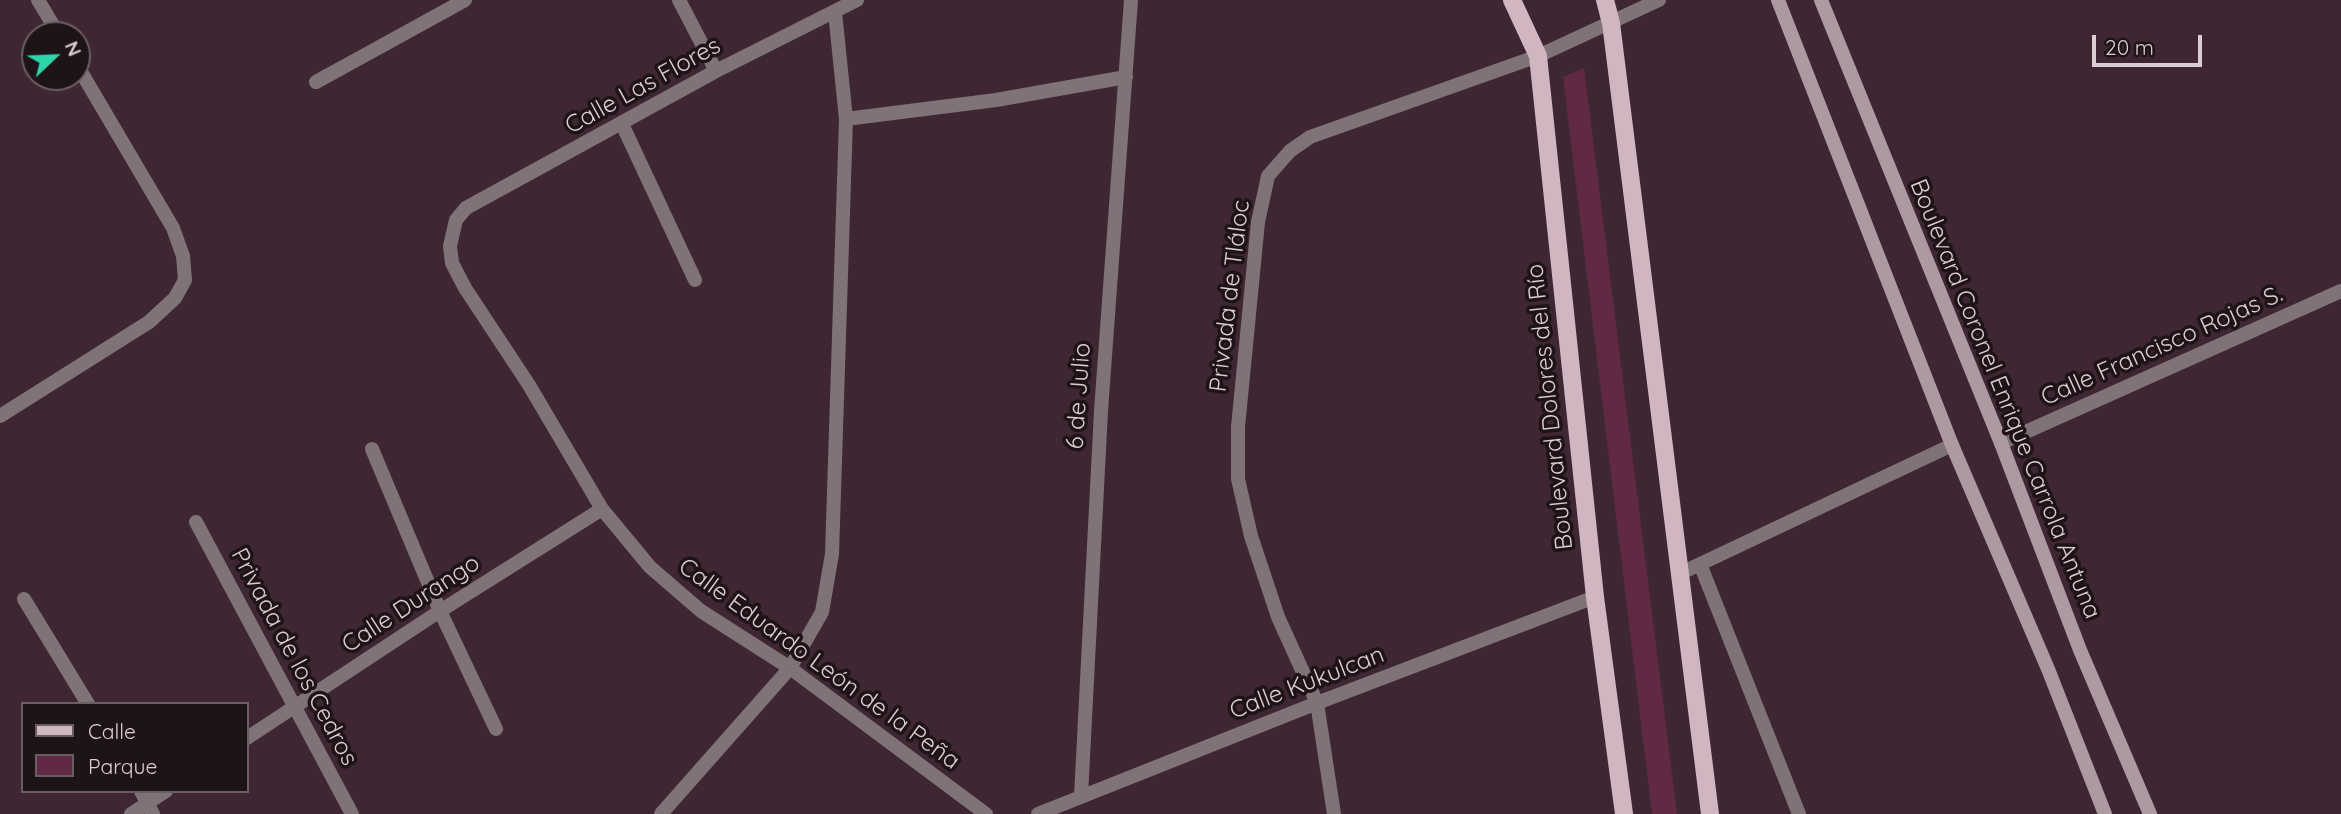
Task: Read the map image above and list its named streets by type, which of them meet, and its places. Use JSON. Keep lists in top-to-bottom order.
{
  "streets": {
    "main road": ["Boulevard Coronel Enrique Carrola Antuna", "Boulevard Dolores del Río"],
    "street": [
      "Calle Las Flores",
      "Privada de Tláloc",
      "Calle Francisco Rojas S.",
      "6 de Julio",
      "Calle Durango",
      "Privada de los Cedros",
      "Calle Eduardo León de la Peña",
      "Calle Kukulcan"
    ]
  },
  "crossings": [
    ["Calle Las Flores", "Calle Eduardo León de la Peña"],
    ["Privada de Tláloc", "Boulevard Dolores del Río"],
    ["Privada de Tláloc", "Calle Kukulcan"],
    ["Calle Francisco Rojas S.", "Boulevard Coronel Enrique Carrola Antuna"],
    ["6 de Julio", "Calle Kukulcan"],
    ["Boulevard Dolores del Río", "Calle Kukulcan"],
    ["Calle Durango", "Privada de los Cedros"],
    ["Calle Durango", "Calle Eduardo León de la Peña"]
  ],
  "legend": ["Calle", "Parque"],
  "scale_bar": "20 m",
  "north": "top right"
}
